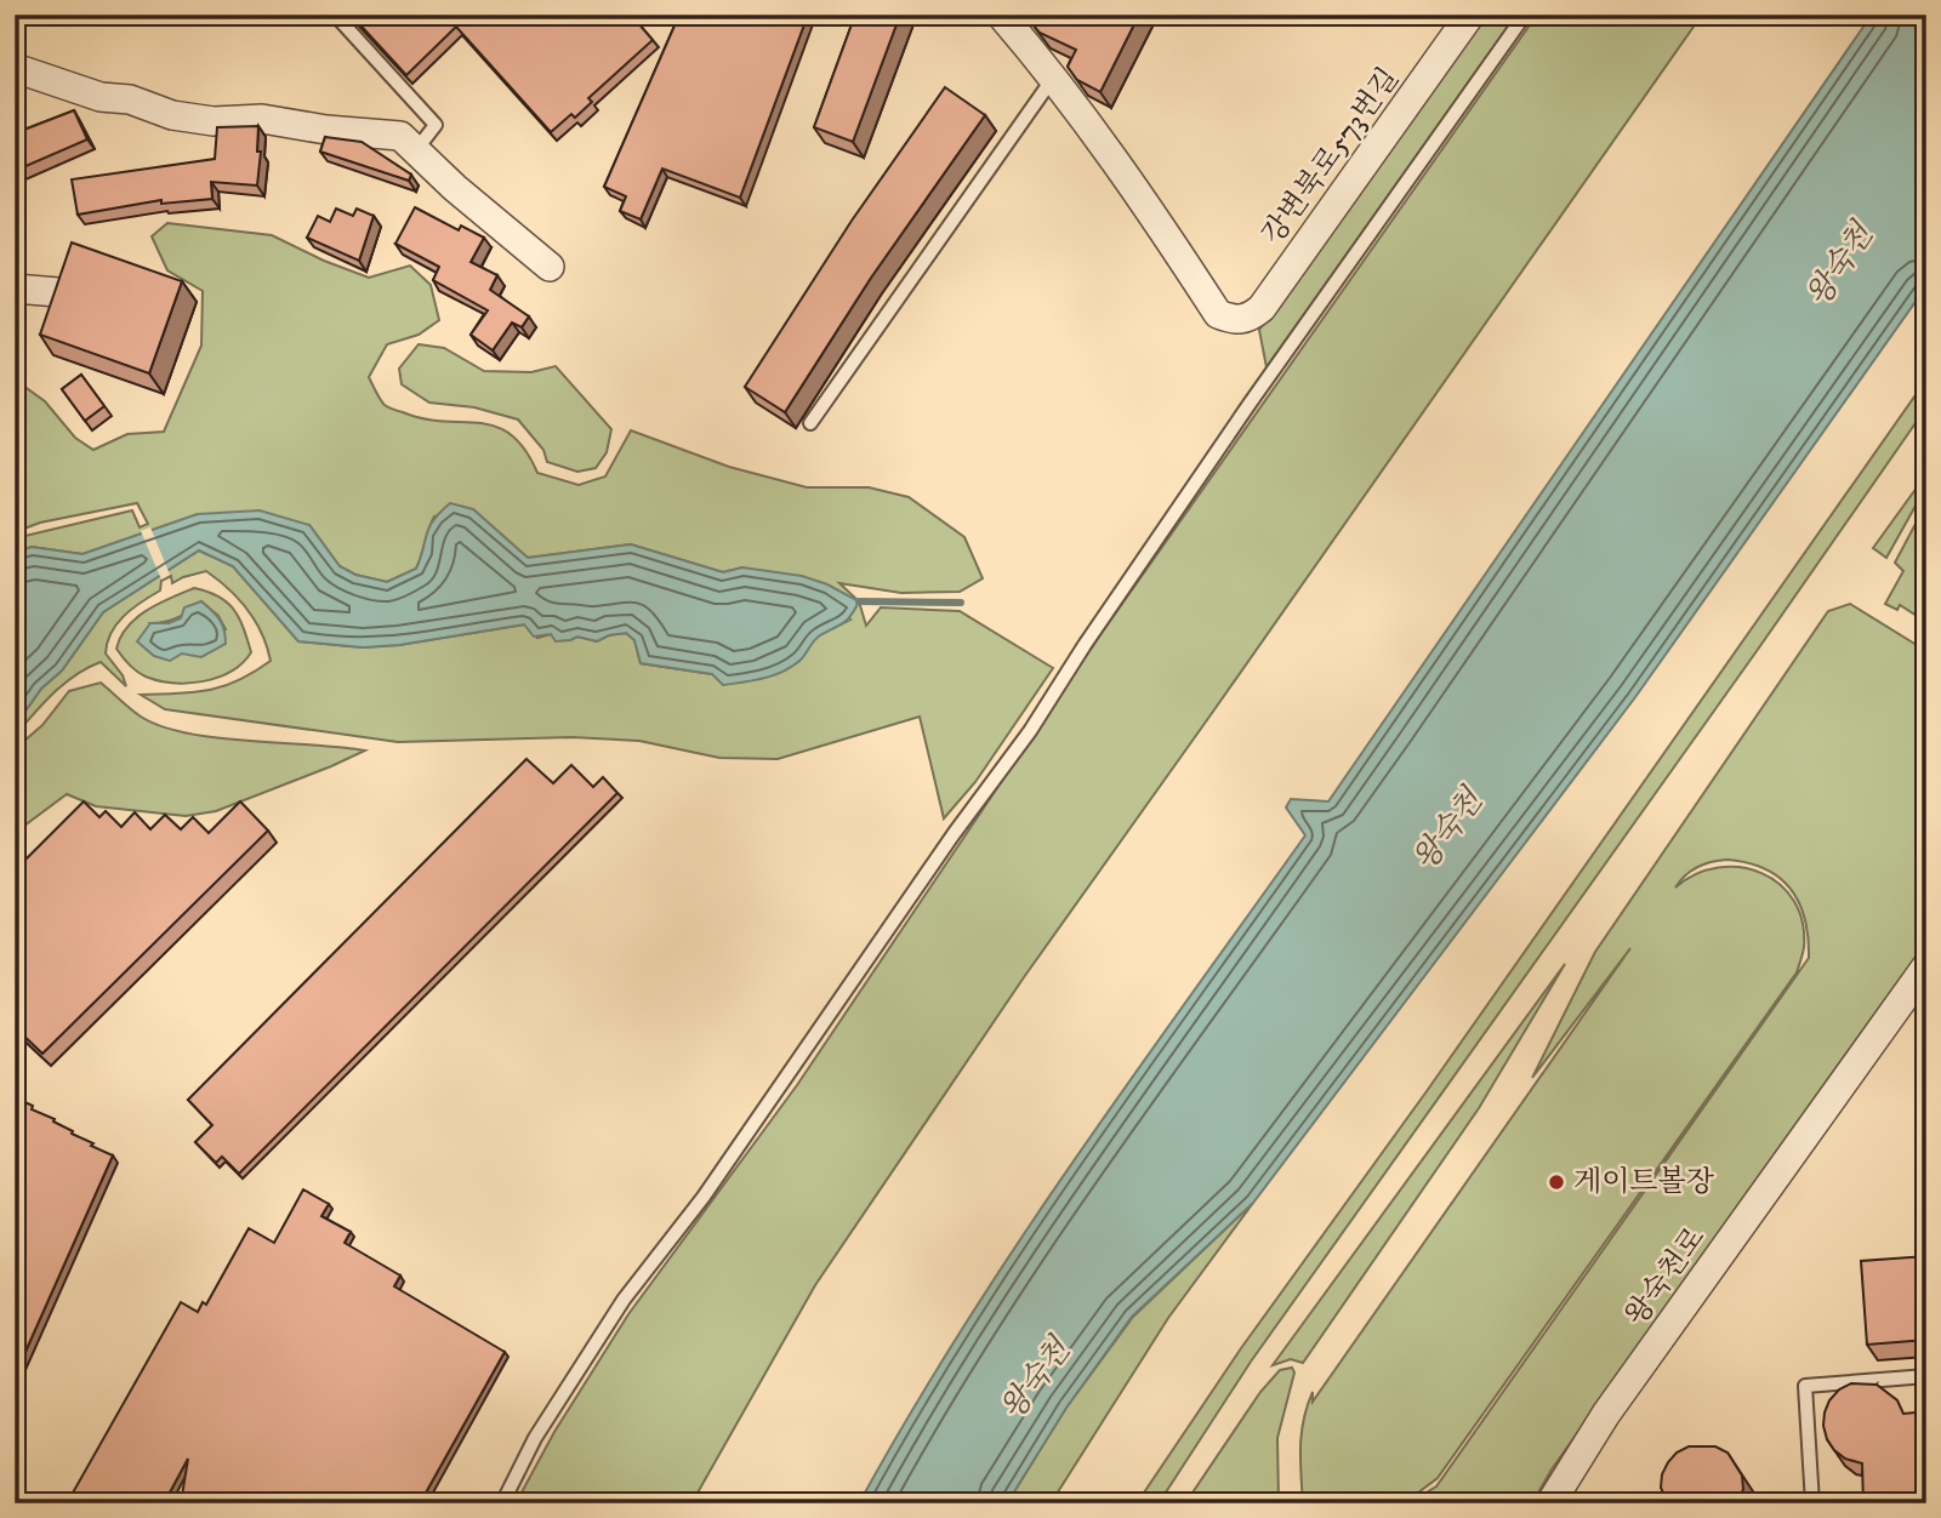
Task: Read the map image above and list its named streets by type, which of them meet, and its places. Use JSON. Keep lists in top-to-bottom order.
{
  "streets": {
    "street": ["강변북로573번길", "왕숙천로"]
  },
  "water": ["왕숙천"],
  "places": ["게이트볼장"]
}
